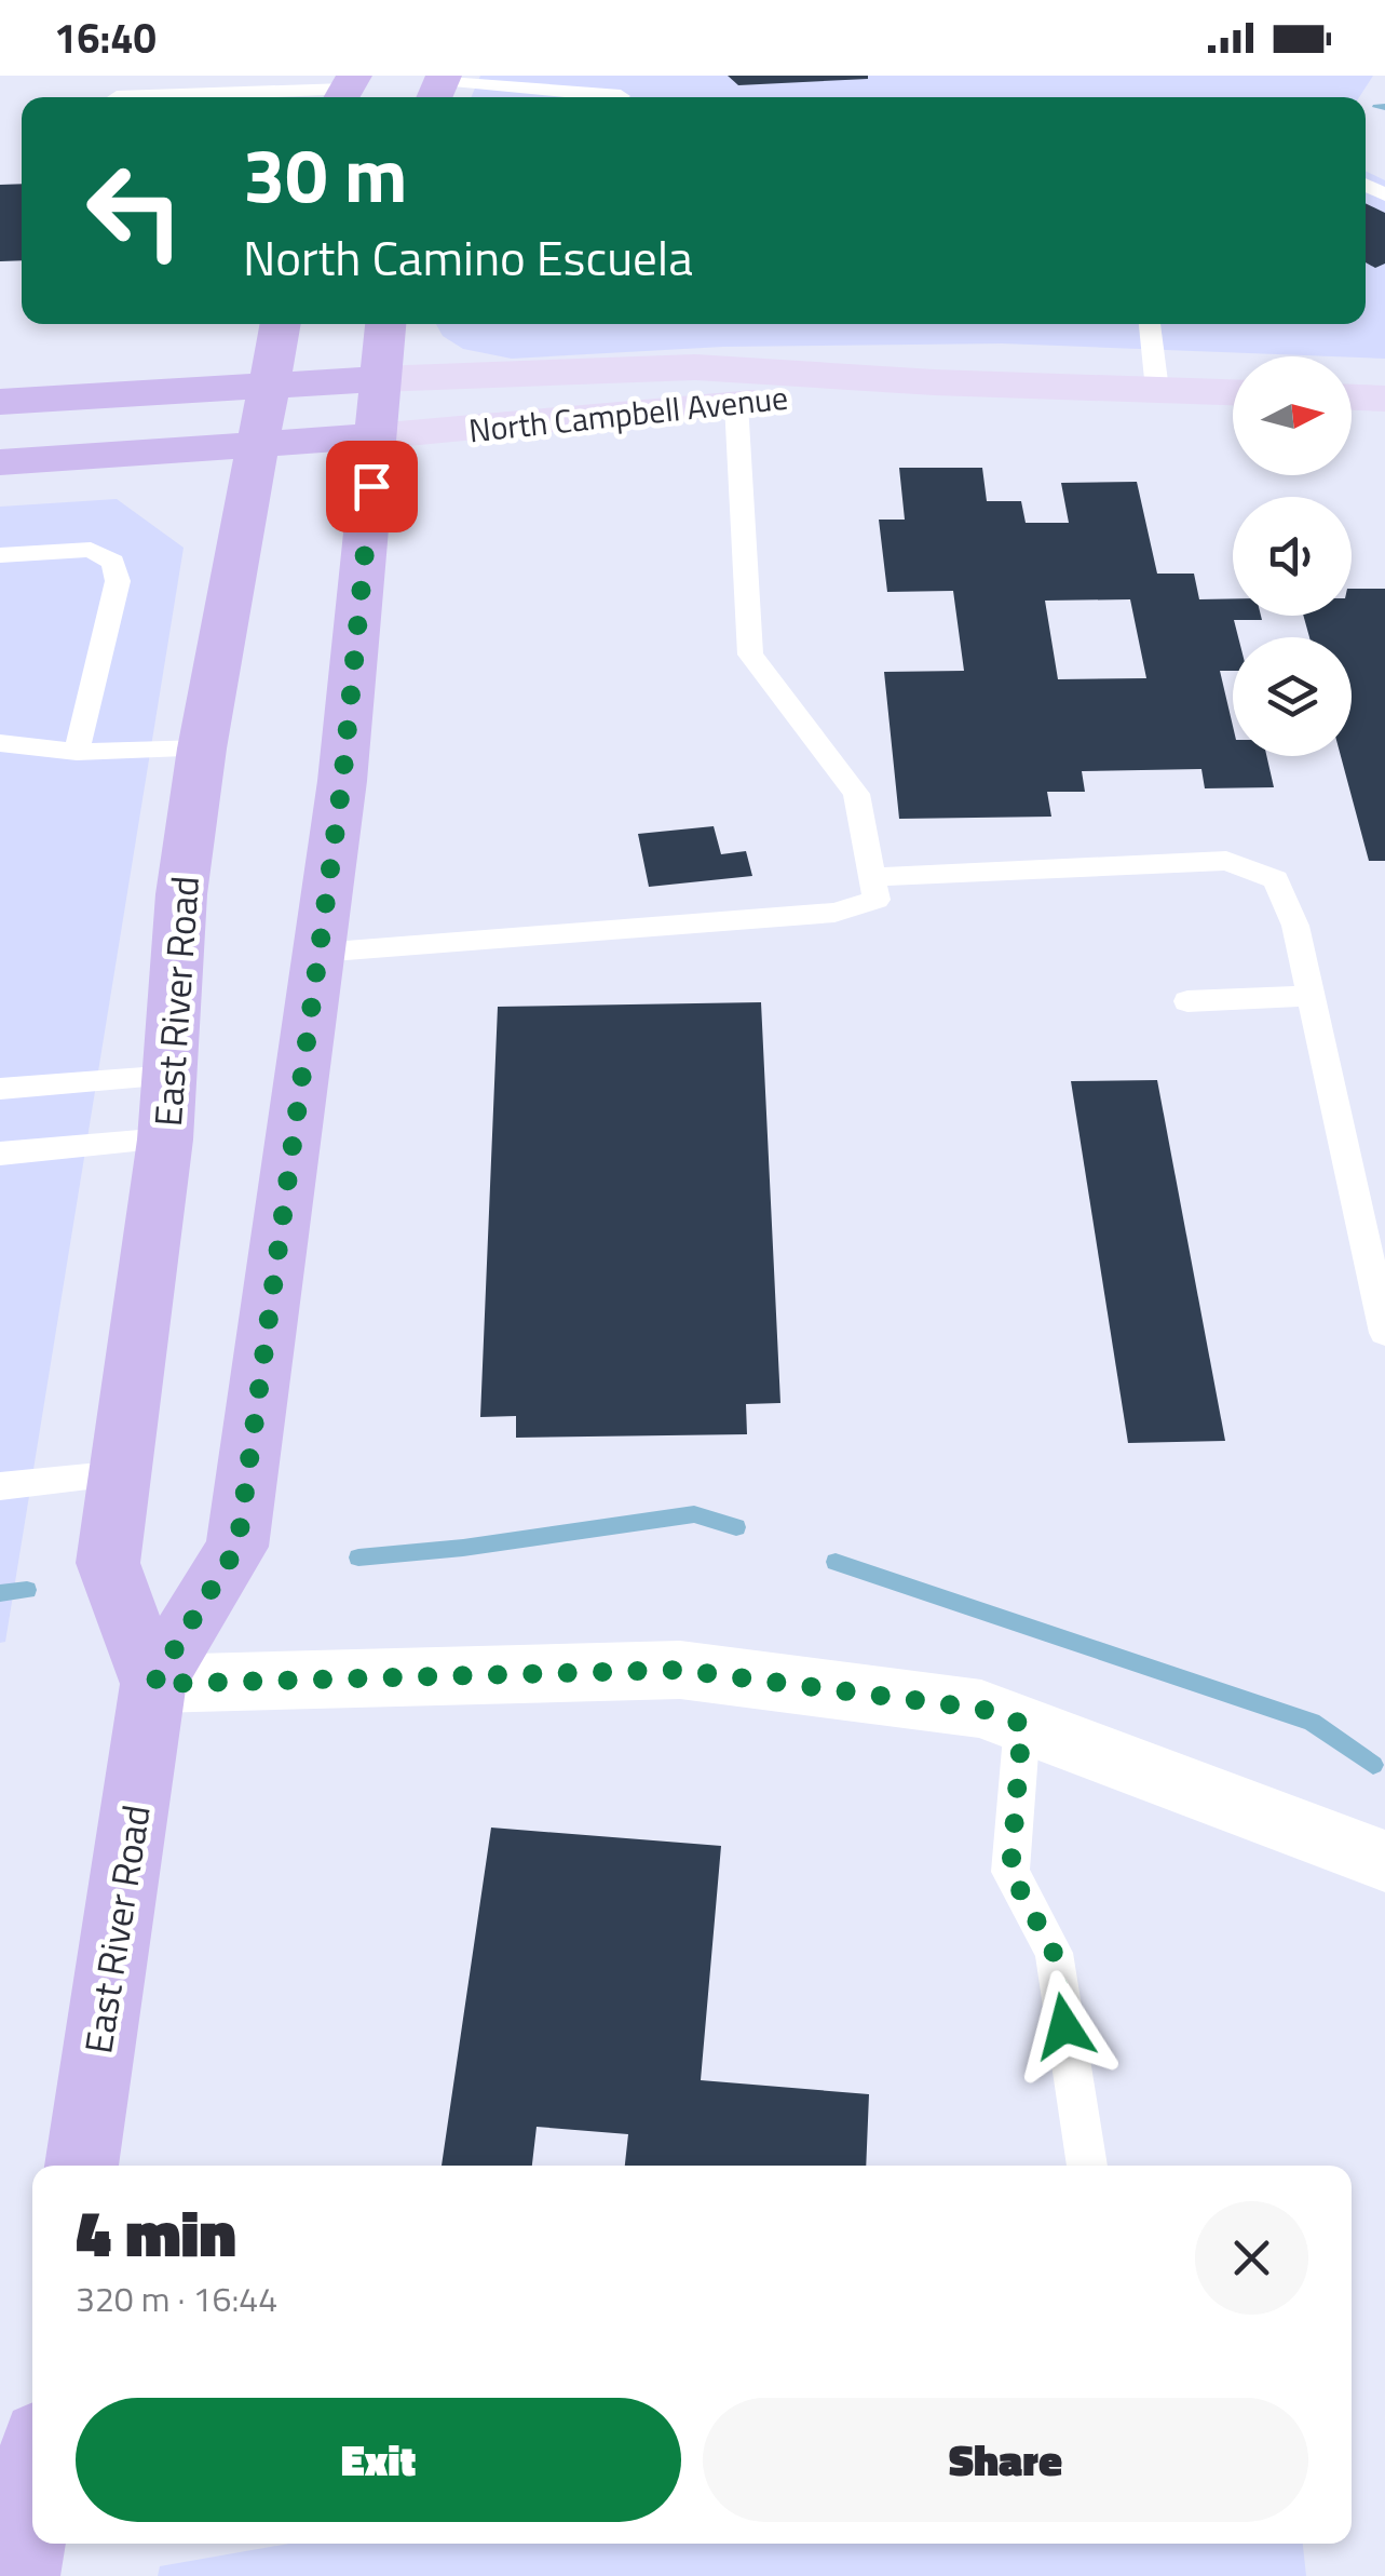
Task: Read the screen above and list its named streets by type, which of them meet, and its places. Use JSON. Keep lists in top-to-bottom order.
{
  "streets": {
    "main road": ["North Campbell Avenue", "East River Road"]
  },
  "crossings": [
    ["North Campbell Avenue", "East River Road"]
  ],
  "north": "right",
  "page": {
    "status": "16:40",
    "turn": ["30 m", "North Camino Escuela"],
    "heading": ["4 min", "320 m · 16:44"],
    "buttons": ["Exit", "Share"]
  }
}
